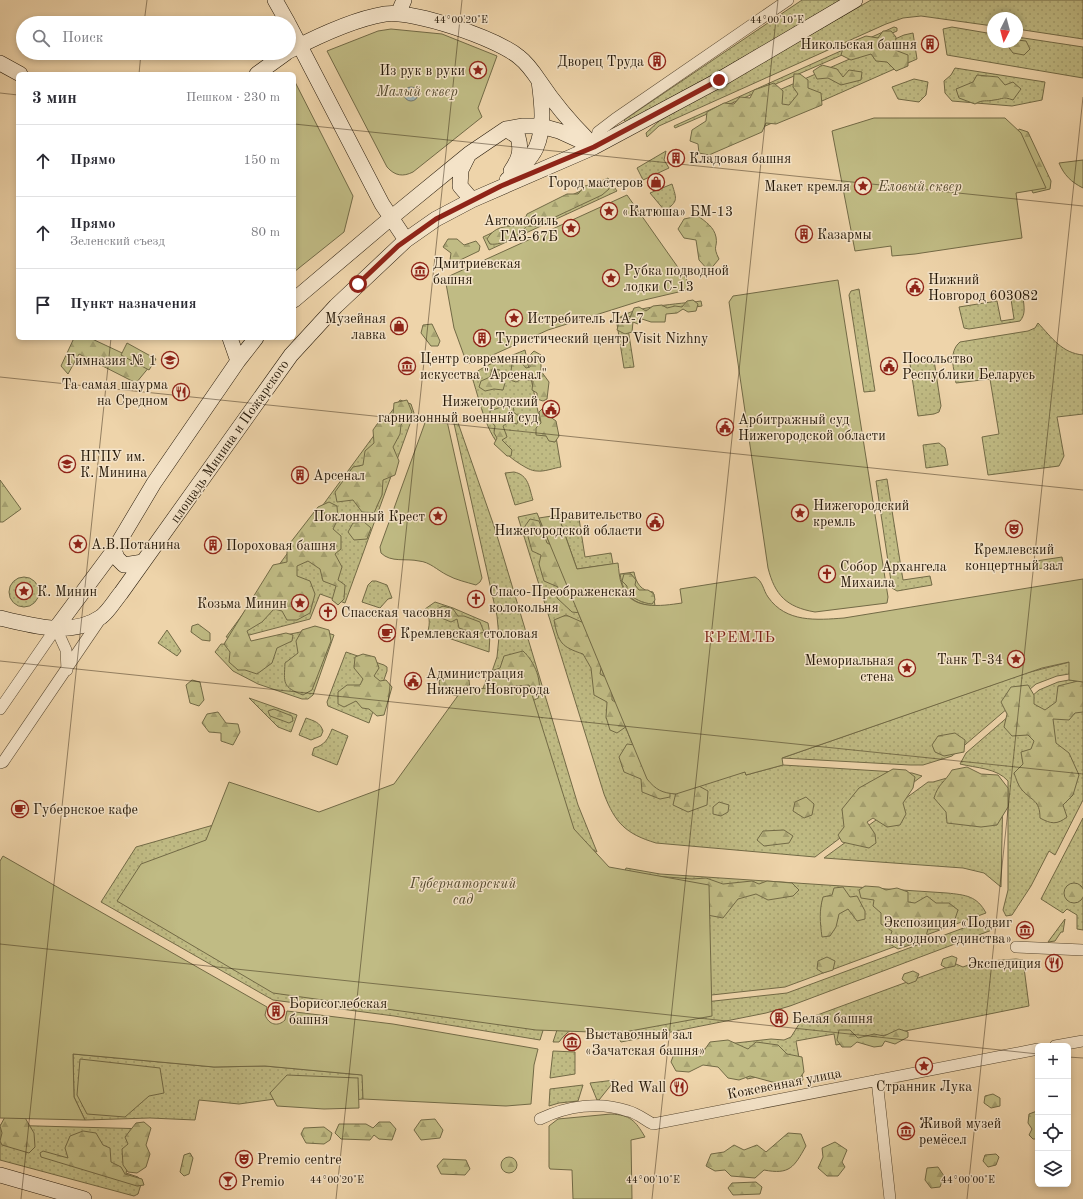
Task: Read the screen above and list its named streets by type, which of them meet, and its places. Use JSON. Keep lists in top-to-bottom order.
{
  "streets": {
    "street": ["площадь Минина и Пожарского", "Кожевенная улица"]
  },
  "districts": ["КРЕМЛЬ"],
  "parks": ["Малый сквер", "Еловый сквер", "Губернаторский сад"],
  "places": {
    "building": [
      "Никольская башня",
      "Дворец Труда",
      "Кладовая башня",
      "Казармы",
      "Туристический центр Visit Nizhny",
      "Арсенал",
      "Пороховая башня",
      "Борисоглебская башня",
      "Белая башня"
    ],
    "place": [
      "Из рук в руки",
      "Макет кремля",
      "«Катюша» БМ-13",
      "Автомобиль ГАЗ-67Б",
      "Рубка подводной лодки С-13",
      "Истребитель ЛА-7",
      "Нижегородский кремль",
      "Поклонный Крест",
      "А.В.Потанина",
      "К. Минин",
      "Козьма Минин",
      "Танк Т-34",
      "Мемориальная стена",
      "Странник Лука"
    ],
    "shop": ["Город мастеров", "Музейная лавка"],
    "museum": [
      "Дмитриевская башня",
      "Центр современного искусства \"Арсенал\"",
      "Экспозиция «Подвиг народного единства»",
      "Выставочный зал «Зачатская башня»",
      "Живой музей ремёсел"
    ],
    "public building": [
      "Нижний Новгород 603082",
      "Посольство Республики Беларусь",
      "Нижегородский гарнизонный военный суд",
      "Арбитражный суд Нижегородской области",
      "Правительство Нижегородской области",
      "Администрация Нижнего Новгорода"
    ],
    "school or university": ["Гимназия № 1", "НГПУ им. К. Минина"],
    "restaurant": ["Та самая шаурма на Средном", "Экспедиция", "Red Wall"],
    "theatre": ["Кремлевский концертный зал", "Premio centre"],
    "church": ["Собор Архангела Михаила", "Спасо-Преображенская колокольня", "Спасская часовня"],
    "cafe": ["Кремлевская столовая", "Губернское кафе"],
    "bar": ["Premio"]
  },
  "north": "bottom",
  "page": {
    "search": "Поиск",
    "heading": ["3 мин", "Пешком · 230 m"],
    "list": [
      ["Прямо", "150 m"],
      ["Прямо", "Зеленский съезд", "80 m"],
      "Пункт назначения"
    ],
    "map_buttons": ["+", "−"]
  },
  "coordinates": ["44°00'20\"E", "44°00'10\"E", "44°00'00\"E"]
}
